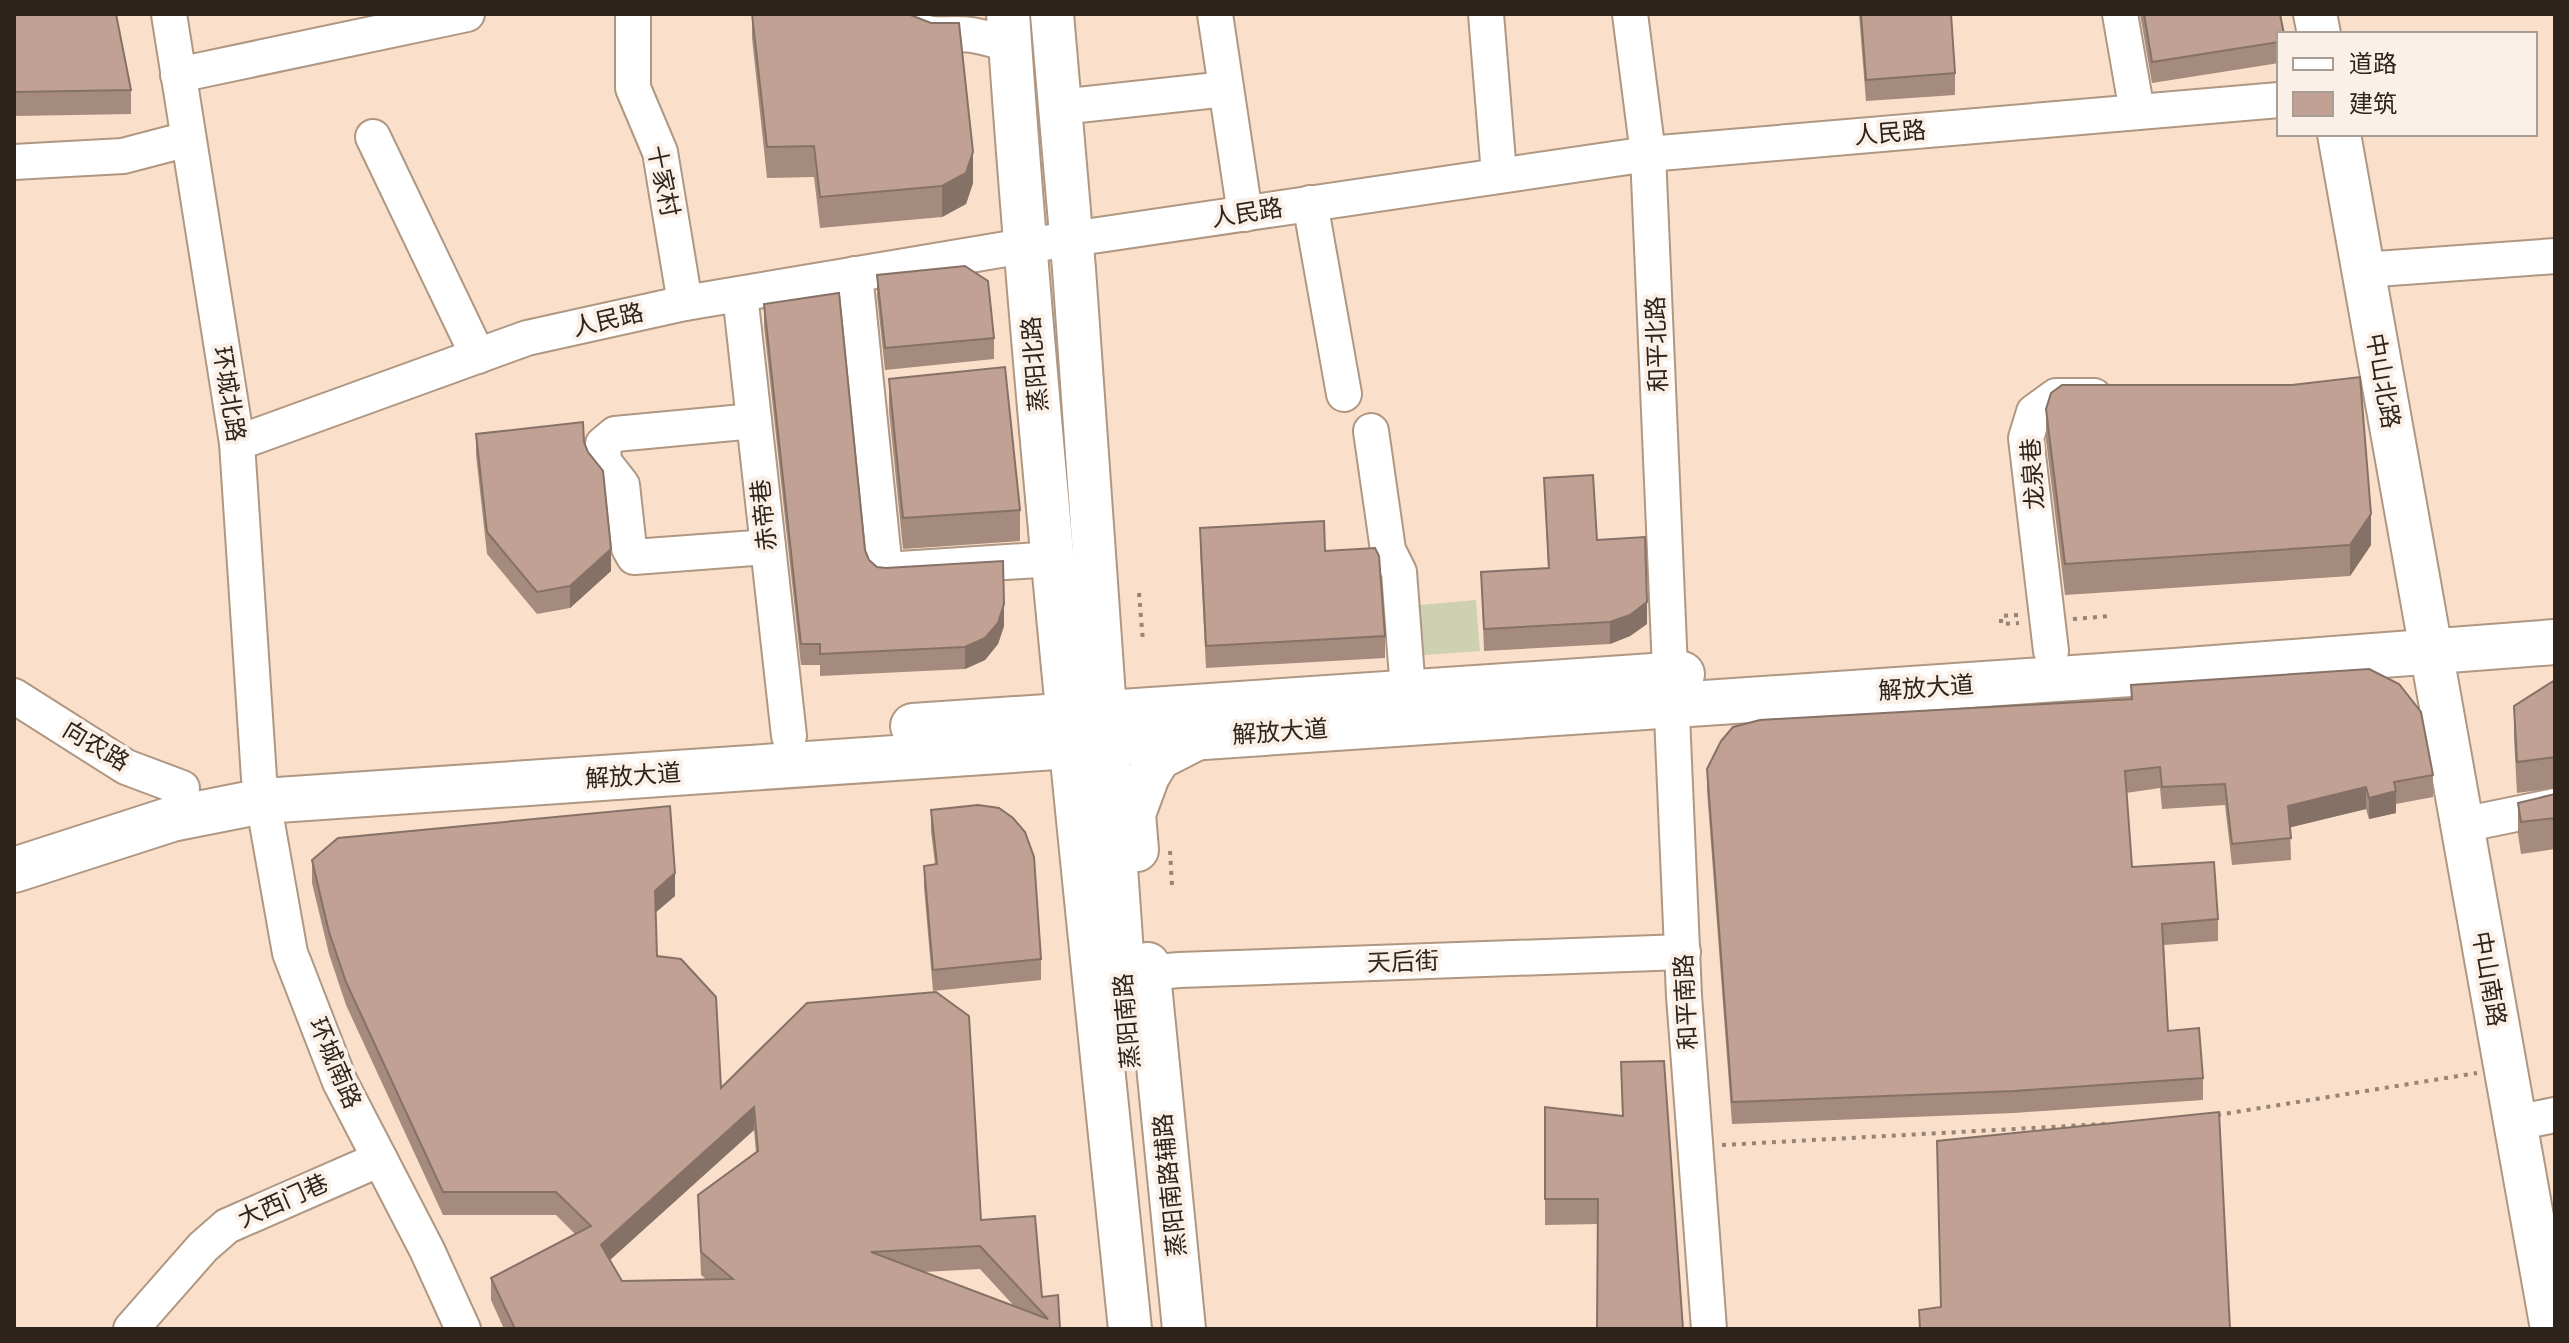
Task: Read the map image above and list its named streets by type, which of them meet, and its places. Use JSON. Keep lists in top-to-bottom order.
{
  "streets": {
    "highway": ["解放大道"],
    "main road": [
      "蒸阳北路",
      "中山北路",
      "中山南路",
      "蒸阳南路",
      "蒸阳南路辅路"
    ],
    "street": [
      "人民路",
      "十家村",
      "和平北路",
      "环城北路",
      "龙泉巷",
      "赤帝巷",
      "向农路",
      "天后街",
      "和平南路",
      "环城南路",
      "大西门巷"
    ]
  },
  "crossings": [
    ["人民路", "十家村"],
    ["人民路", "和平北路"],
    ["人民路", "蒸阳北路"],
    ["人民路", "环城北路"],
    ["人民路", "赤帝巷"],
    ["和平北路", "解放大道"],
    ["和平北路", "和平南路"],
    ["蒸阳北路", "解放大道"],
    ["蒸阳北路", "蒸阳南路"],
    ["中山北路", "解放大道"],
    ["中山北路", "中山南路"],
    ["环城北路", "解放大道"],
    ["环城北路", "环城南路"],
    ["龙泉巷", "解放大道"],
    ["赤帝巷", "解放大道"],
    ["解放大道", "向农路"],
    ["解放大道", "中山南路"],
    ["解放大道", "和平南路"],
    ["解放大道", "蒸阳南路"],
    ["解放大道", "环城南路"],
    ["解放大道", "蒸阳南路辅路"],
    ["天后街", "和平南路"],
    ["天后街", "蒸阳南路"],
    ["天后街", "蒸阳南路辅路"],
    ["蒸阳南路", "蒸阳南路辅路"],
    ["环城南路", "大西门巷"]
  ],
  "legend": ["道路", "建筑"]
}
